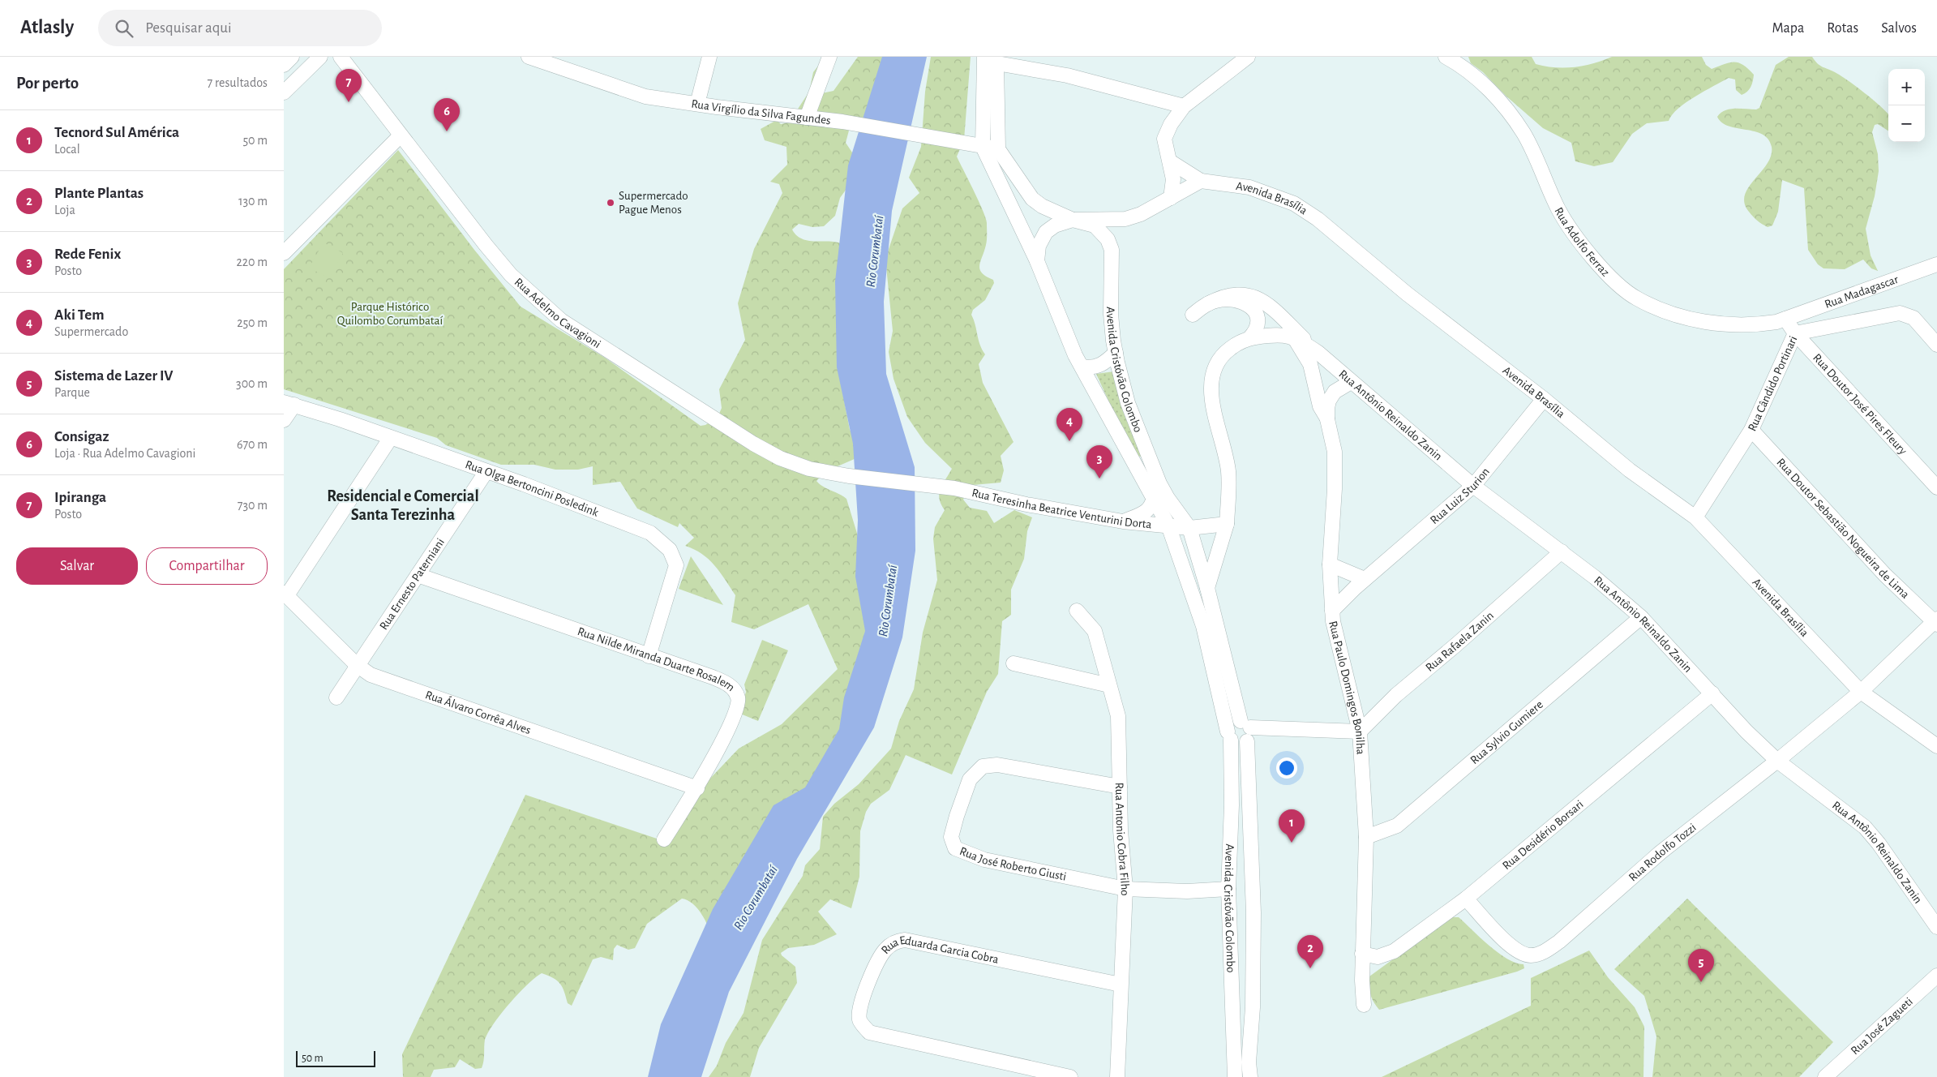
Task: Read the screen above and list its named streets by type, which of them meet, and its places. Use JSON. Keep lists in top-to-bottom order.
{
  "streets": {
    "street": [
      "Rua Virgílio da Silva Fagundes",
      "Avenida Brasília",
      "Rua Adolfo Ferraz",
      "Rua Madagascar",
      "Rua Adelmo Cavagioni",
      "Avenida Cristóvão Colombo",
      "Rua Cândido Portinari",
      "Rua Doutor José Pires Fleury",
      "Rua Antônio Reinaldo Zanin",
      "Rua Olga Bertoncini Posledink",
      "Rua Luiz Sturion",
      "Rua Teresinha Beatrice Venturini Dorta",
      "Rua Doutor Sebastião Nogueira de Lima",
      "Rua Ernesto Paterniani",
      "Rua Rafaela Zanin",
      "Rua Nilde Miranda Duarte Rosalem",
      "Rua Paulo Domingos Bonilha",
      "Rua Álvaro Corrêa Alves",
      "Rua Sylvio Gumiere",
      "Rua Desidério Borsari",
      "Rua Antonio Cobra Filho",
      "Rua Rodolfo Tozzi",
      "Rua José Roberto Giusti",
      "Rua Eduarda Garcia Cobra",
      "Rua José Zagueti"
    ]
  },
  "crossings": [
    ["Rua Virgílio da Silva Fagundes", "Avenida Cristóvão Colombo"],
    ["Avenida Brasília", "Rua Cândido Portinari"],
    ["Avenida Brasília", "Rua Luiz Sturion"],
    ["Avenida Brasília", "Rua Rodolfo Tozzi"],
    ["Rua Adolfo Ferraz", "Rua Madagascar"],
    ["Rua Adolfo Ferraz", "Rua Doutor José Pires Fleury"],
    ["Rua Madagascar", "Rua Doutor José Pires Fleury"],
    ["Rua Adelmo Cavagioni", "Rua Teresinha Beatrice Venturini Dorta"],
    ["Avenida Cristóvão Colombo", "Rua Antônio Reinaldo Zanin"],
    ["Avenida Cristóvão Colombo", "Rua Teresinha Beatrice Venturini Dorta"],
    ["Avenida Cristóvão Colombo", "Rua José Roberto Giusti"],
    ["Rua Cândido Portinari", "Rua Doutor José Pires Fleury"],
    ["Rua Cândido Portinari", "Rua Doutor Sebastião Nogueira de Lima"],
    ["Rua Antônio Reinaldo Zanin", "Rua Luiz Sturion"],
    ["Rua Antônio Reinaldo Zanin", "Rua Rafaela Zanin"],
    ["Rua Antônio Reinaldo Zanin", "Rua Paulo Domingos Bonilha"],
    ["Rua Antônio Reinaldo Zanin", "Rua Sylvio Gumiere"],
    ["Rua Antônio Reinaldo Zanin", "Rua Desidério Borsari"],
    ["Rua Antônio Reinaldo Zanin", "Rua Rodolfo Tozzi"],
    ["Rua Olga Bertoncini Posledink", "Rua Ernesto Paterniani"],
    ["Rua Olga Bertoncini Posledink", "Rua Nilde Miranda Duarte Rosalem"],
    ["Rua Luiz Sturion", "Rua Paulo Domingos Bonilha"],
    ["Rua Doutor Sebastião Nogueira de Lima", "Rua Rodolfo Tozzi"],
    ["Rua Ernesto Paterniani", "Rua Nilde Miranda Duarte Rosalem"],
    ["Rua Ernesto Paterniani", "Rua Álvaro Corrêa Alves"],
    ["Rua Rafaela Zanin", "Rua Paulo Domingos Bonilha"],
    ["Rua Nilde Miranda Duarte Rosalem", "Rua Álvaro Corrêa Alves"],
    ["Rua Paulo Domingos Bonilha", "Rua Sylvio Gumiere"],
    ["Rua Paulo Domingos Bonilha", "Rua Desidério Borsari"],
    ["Rua Desidério Borsari", "Rua Rodolfo Tozzi"],
    ["Rua Antonio Cobra Filho", "Rua José Roberto Giusti"],
    ["Rua Antonio Cobra Filho", "Rua Eduarda Garcia Cobra"]
  ],
  "districts": ["Residencial e Comercial Santa Terezinha"],
  "water": ["Rio Corumbataí"],
  "parks": ["Parque Histórico Quilombo Corumbataí"],
  "places": ["Supermercado Pague Menos"],
  "scale_bar": "50 m",
  "page": {
    "header": "Atlasly",
    "search": "Pesquisar aqui",
    "nav": ["Mapa", "Rotas", "Salvos"],
    "heading": ["Por perto", "7 resultados"],
    "map_buttons": ["+", "−"],
    "pins": [
      "7",
      "6",
      "4",
      "3",
      "1",
      "2",
      "5"
    ],
    "list": [
      {
        "mark": "1",
        "name": "Tecnord Sul América",
        "note": "Local",
        "value": "50 m"
      },
      {
        "mark": "2",
        "name": "Plante Plantas",
        "note": "Loja",
        "value": "130 m"
      },
      {
        "mark": "3",
        "name": "Rede Fenix",
        "note": "Posto",
        "value": "220 m"
      },
      {
        "mark": "4",
        "name": "Aki Tem",
        "note": "Supermercado",
        "value": "250 m"
      },
      {
        "mark": "5",
        "name": "Sistema de Lazer IV",
        "note": "Parque",
        "value": "300 m"
      },
      {
        "mark": "6",
        "name": "Consigaz",
        "note": "Loja · Rua Adelmo Cavagioni",
        "value": "670 m"
      },
      {
        "mark": "7",
        "name": "Ipiranga",
        "note": "Posto",
        "value": "730 m"
      }
    ],
    "buttons": ["Salvar", "Compartilhar"],
    "scale": "50 m"
  }
}
